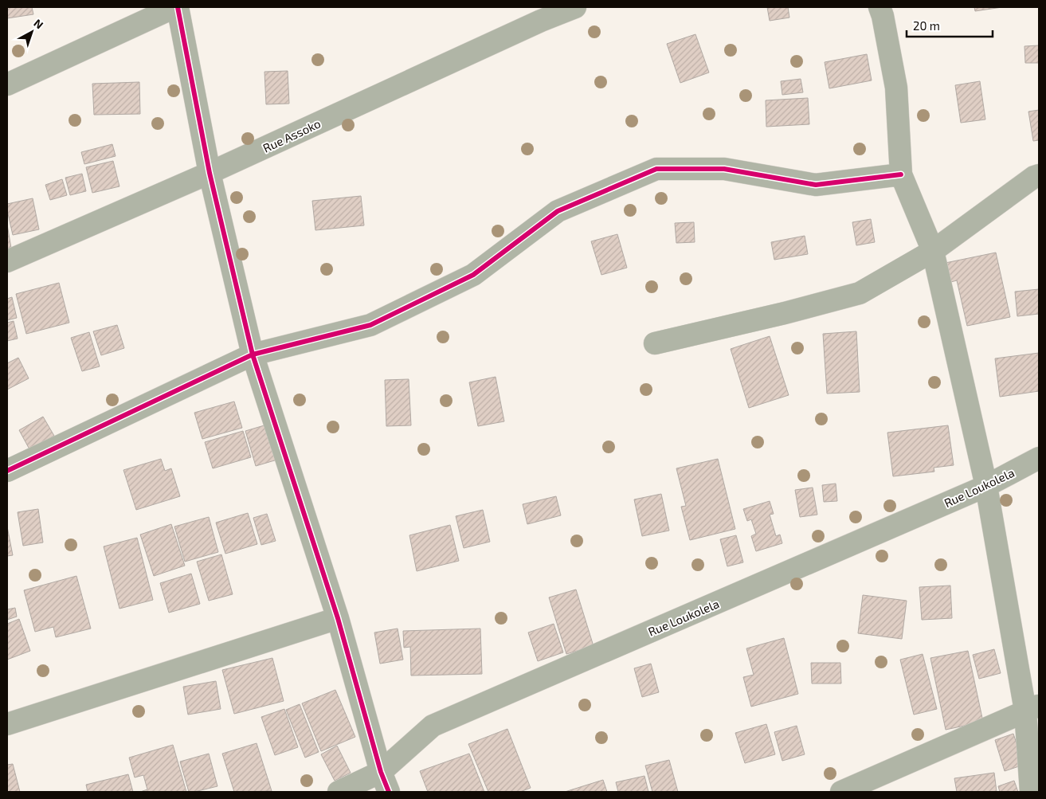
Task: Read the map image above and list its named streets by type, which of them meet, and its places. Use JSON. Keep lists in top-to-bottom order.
{
  "streets": {
    "street": ["Rue Assoko", "Rue Loukolela"]
  },
  "scale_bar": "20 m",
  "north": "top right"
}
